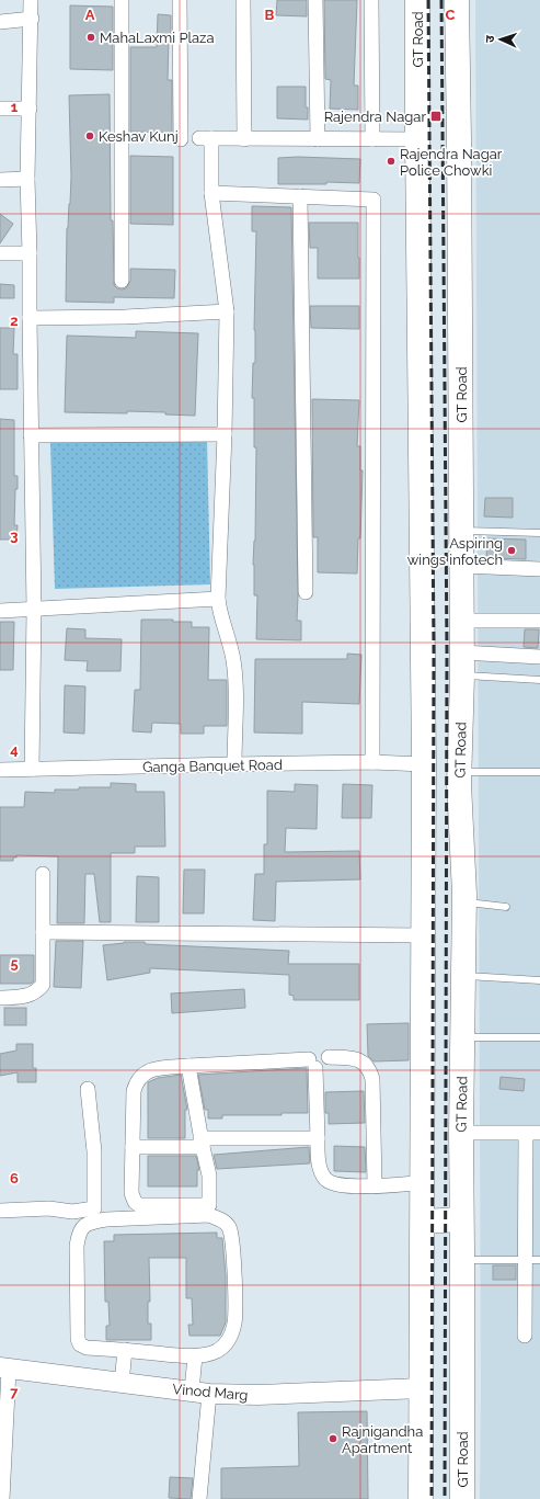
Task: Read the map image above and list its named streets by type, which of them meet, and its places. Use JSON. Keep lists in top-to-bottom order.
{
  "streets": {
    "highway": ["GT Road"],
    "street": ["Ganga Banquet Road", "Vinod Marg"]
  },
  "crossings": [
    ["GT Road", "Ganga Banquet Road"],
    ["GT Road", "Vinod Marg"]
  ],
  "places": {
    "other": [
      "MahaLaxmi Plaza",
      "Keshav Kunj",
      "Rajendra Nagar Police Chowki",
      "Aspiring wings infotech",
      "Rajnigandha Apartment"
    ],
    "transit": ["Rajendra Nagar"]
  },
  "north": "left",
  "grid": {
    "columns": ["A", "B", "C"],
    "rows": [
      "1",
      "2",
      "3",
      "4",
      "5",
      "6",
      "7"
    ]
  }
}
